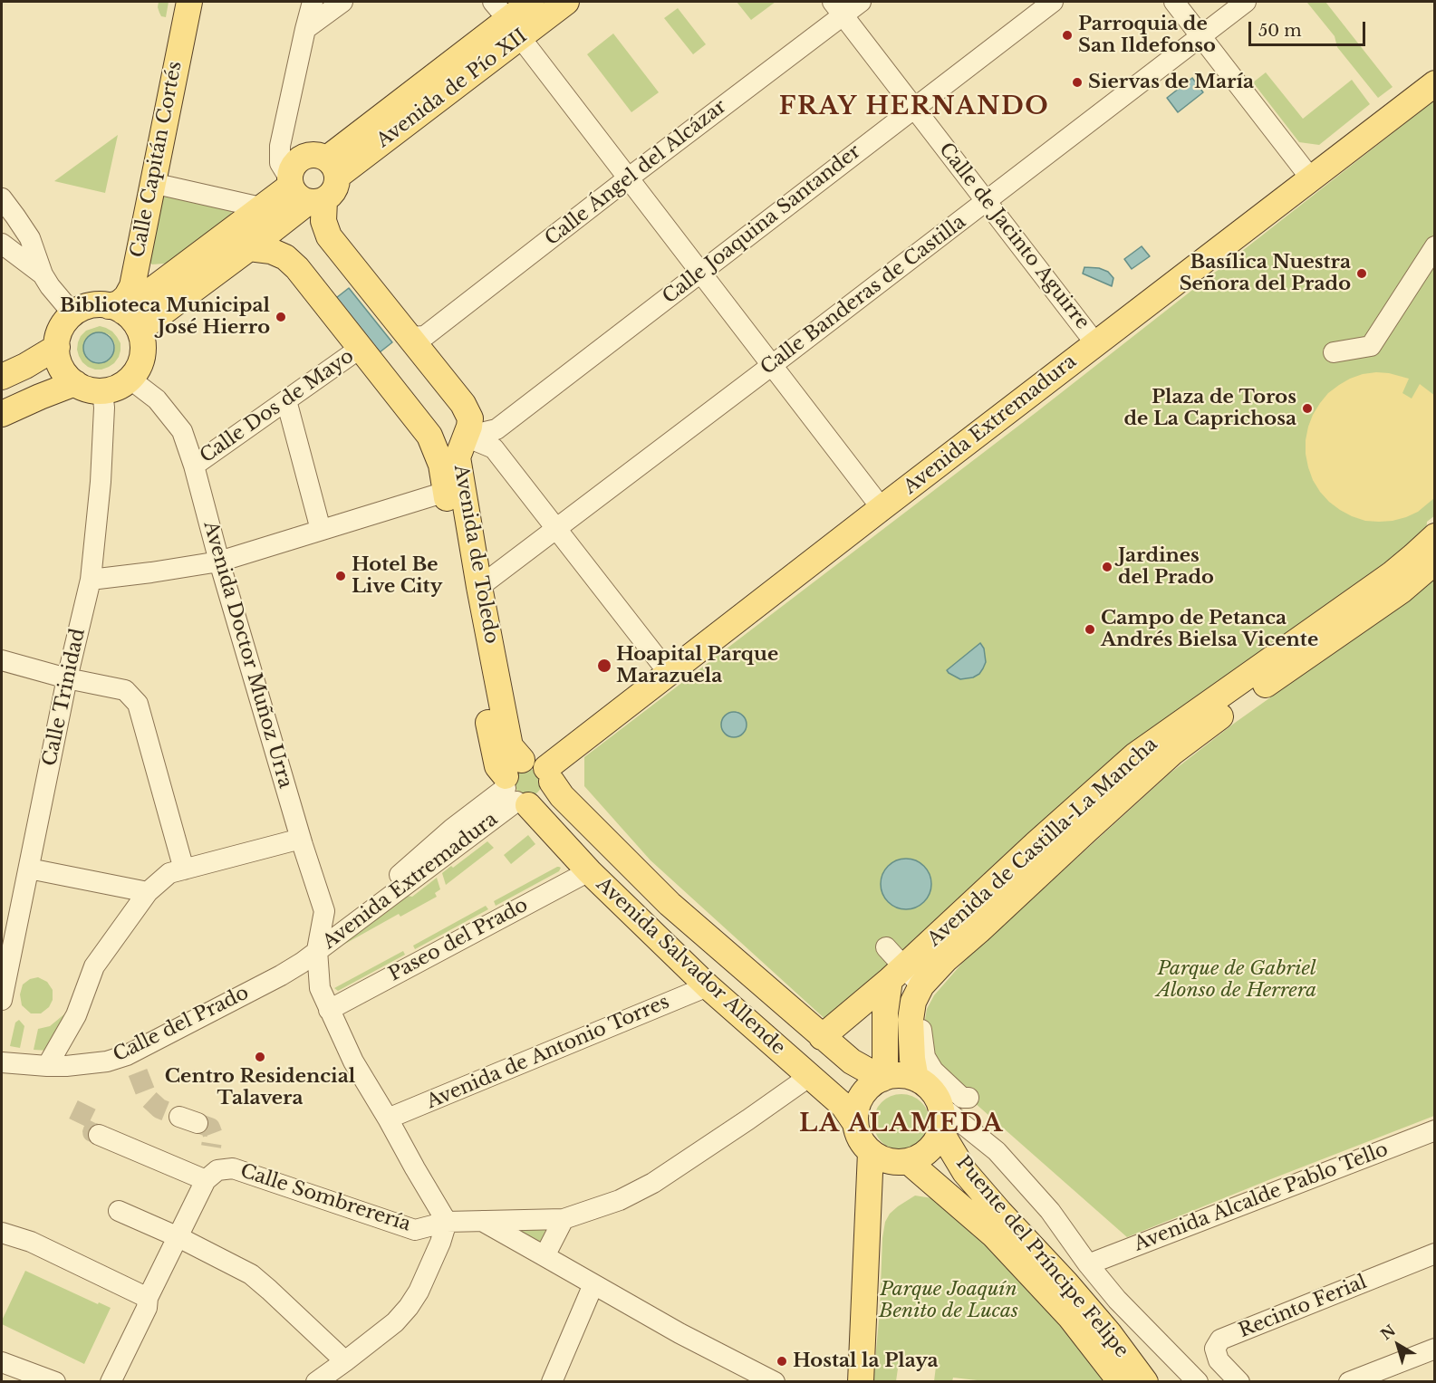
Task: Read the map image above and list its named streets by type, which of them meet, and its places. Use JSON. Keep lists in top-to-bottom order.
{
  "streets": {
    "main road": [
      "Avenida de Pío XII",
      "Calle Capitán Cortés",
      "Avenida Extremadura",
      "Avenida de Toledo",
      "Avenida de Castilla-La Mancha",
      "Avenida Salvador Allende",
      "Puente del Príncipe Felipe"
    ],
    "street": [
      "Calle Ángel del Alcázar",
      "Calle Joaquina Santander",
      "Calle de Jacinto Aguirre",
      "Calle Banderas de Castilla",
      "Calle Dos de Mayo",
      "Avenida Doctor Muñoz Urra",
      "Calle Trinidad",
      "Paseo del Prado",
      "Calle del Prado",
      "Avenida de Antonio Torres",
      "Avenida Alcalde Pablo Tello",
      "Calle Sombrerería",
      "Recinto Ferial"
    ]
  },
  "crossings": [
    ["Avenida de Pío XII", "Calle Capitán Cortés"],
    ["Avenida de Pío XII", "Avenida de Toledo"],
    ["Avenida de Pío XII", "Avenida Doctor Muñoz Urra"],
    ["Avenida de Pío XII", "Calle Trinidad"],
    ["Calle Capitán Cortés", "Avenida Doctor Muñoz Urra"],
    ["Calle Capitán Cortés", "Calle Trinidad"],
    ["Calle Ángel del Alcázar", "Calle de Jacinto Aguirre"],
    ["Calle Ángel del Alcázar", "Avenida de Toledo"],
    ["Calle Joaquina Santander", "Calle de Jacinto Aguirre"],
    ["Calle Joaquina Santander", "Avenida de Toledo"],
    ["Calle de Jacinto Aguirre", "Calle Banderas de Castilla"],
    ["Calle de Jacinto Aguirre", "Avenida Extremadura"],
    ["Calle Banderas de Castilla", "Avenida de Toledo"],
    ["Calle Dos de Mayo", "Avenida de Toledo"],
    ["Calle Dos de Mayo", "Avenida Doctor Muñoz Urra"],
    ["Avenida Extremadura", "Avenida de Toledo"],
    ["Avenida Extremadura", "Avenida Doctor Muñoz Urra"],
    ["Avenida Extremadura", "Avenida Salvador Allende"],
    ["Avenida Extremadura", "Calle del Prado"],
    ["Avenida de Toledo", "Avenida Salvador Allende"],
    ["Avenida Doctor Muñoz Urra", "Calle Trinidad"],
    ["Avenida Doctor Muñoz Urra", "Calle del Prado"],
    ["Avenida de Castilla-La Mancha", "Avenida Salvador Allende"],
    ["Avenida de Castilla-La Mancha", "Puente del Príncipe Felipe"],
    ["Paseo del Prado", "Avenida Salvador Allende"],
    ["Avenida Salvador Allende", "Avenida de Antonio Torres"],
    ["Avenida Salvador Allende", "Calle Sombrerería"],
    ["Avenida Salvador Allende", "Puente del Príncipe Felipe"]
  ],
  "districts": ["FRAY HERNANDO", "LA ALAMEDA"],
  "parks": ["Parque de Gabriel Alonso de Herrera", "Parque Joaquín Benito de Lucas"],
  "places": [
    "Parroquia de San Ildefonso",
    "Siervas de María",
    "Basílica Nuestra Señora del Prado",
    "Biblioteca Municipal José Hierro",
    "Plaza de Toros de La Caprichosa",
    "Jardines del Prado",
    "Hotel Be Live City",
    "Campo de Petanca Andrés Bielsa Vicente",
    "Hoapital Parque Marazuela",
    "Centro Residencial Talavera",
    "Hostal la Playa"
  ],
  "scale_bar": "50 m",
  "north": "top left"
}
